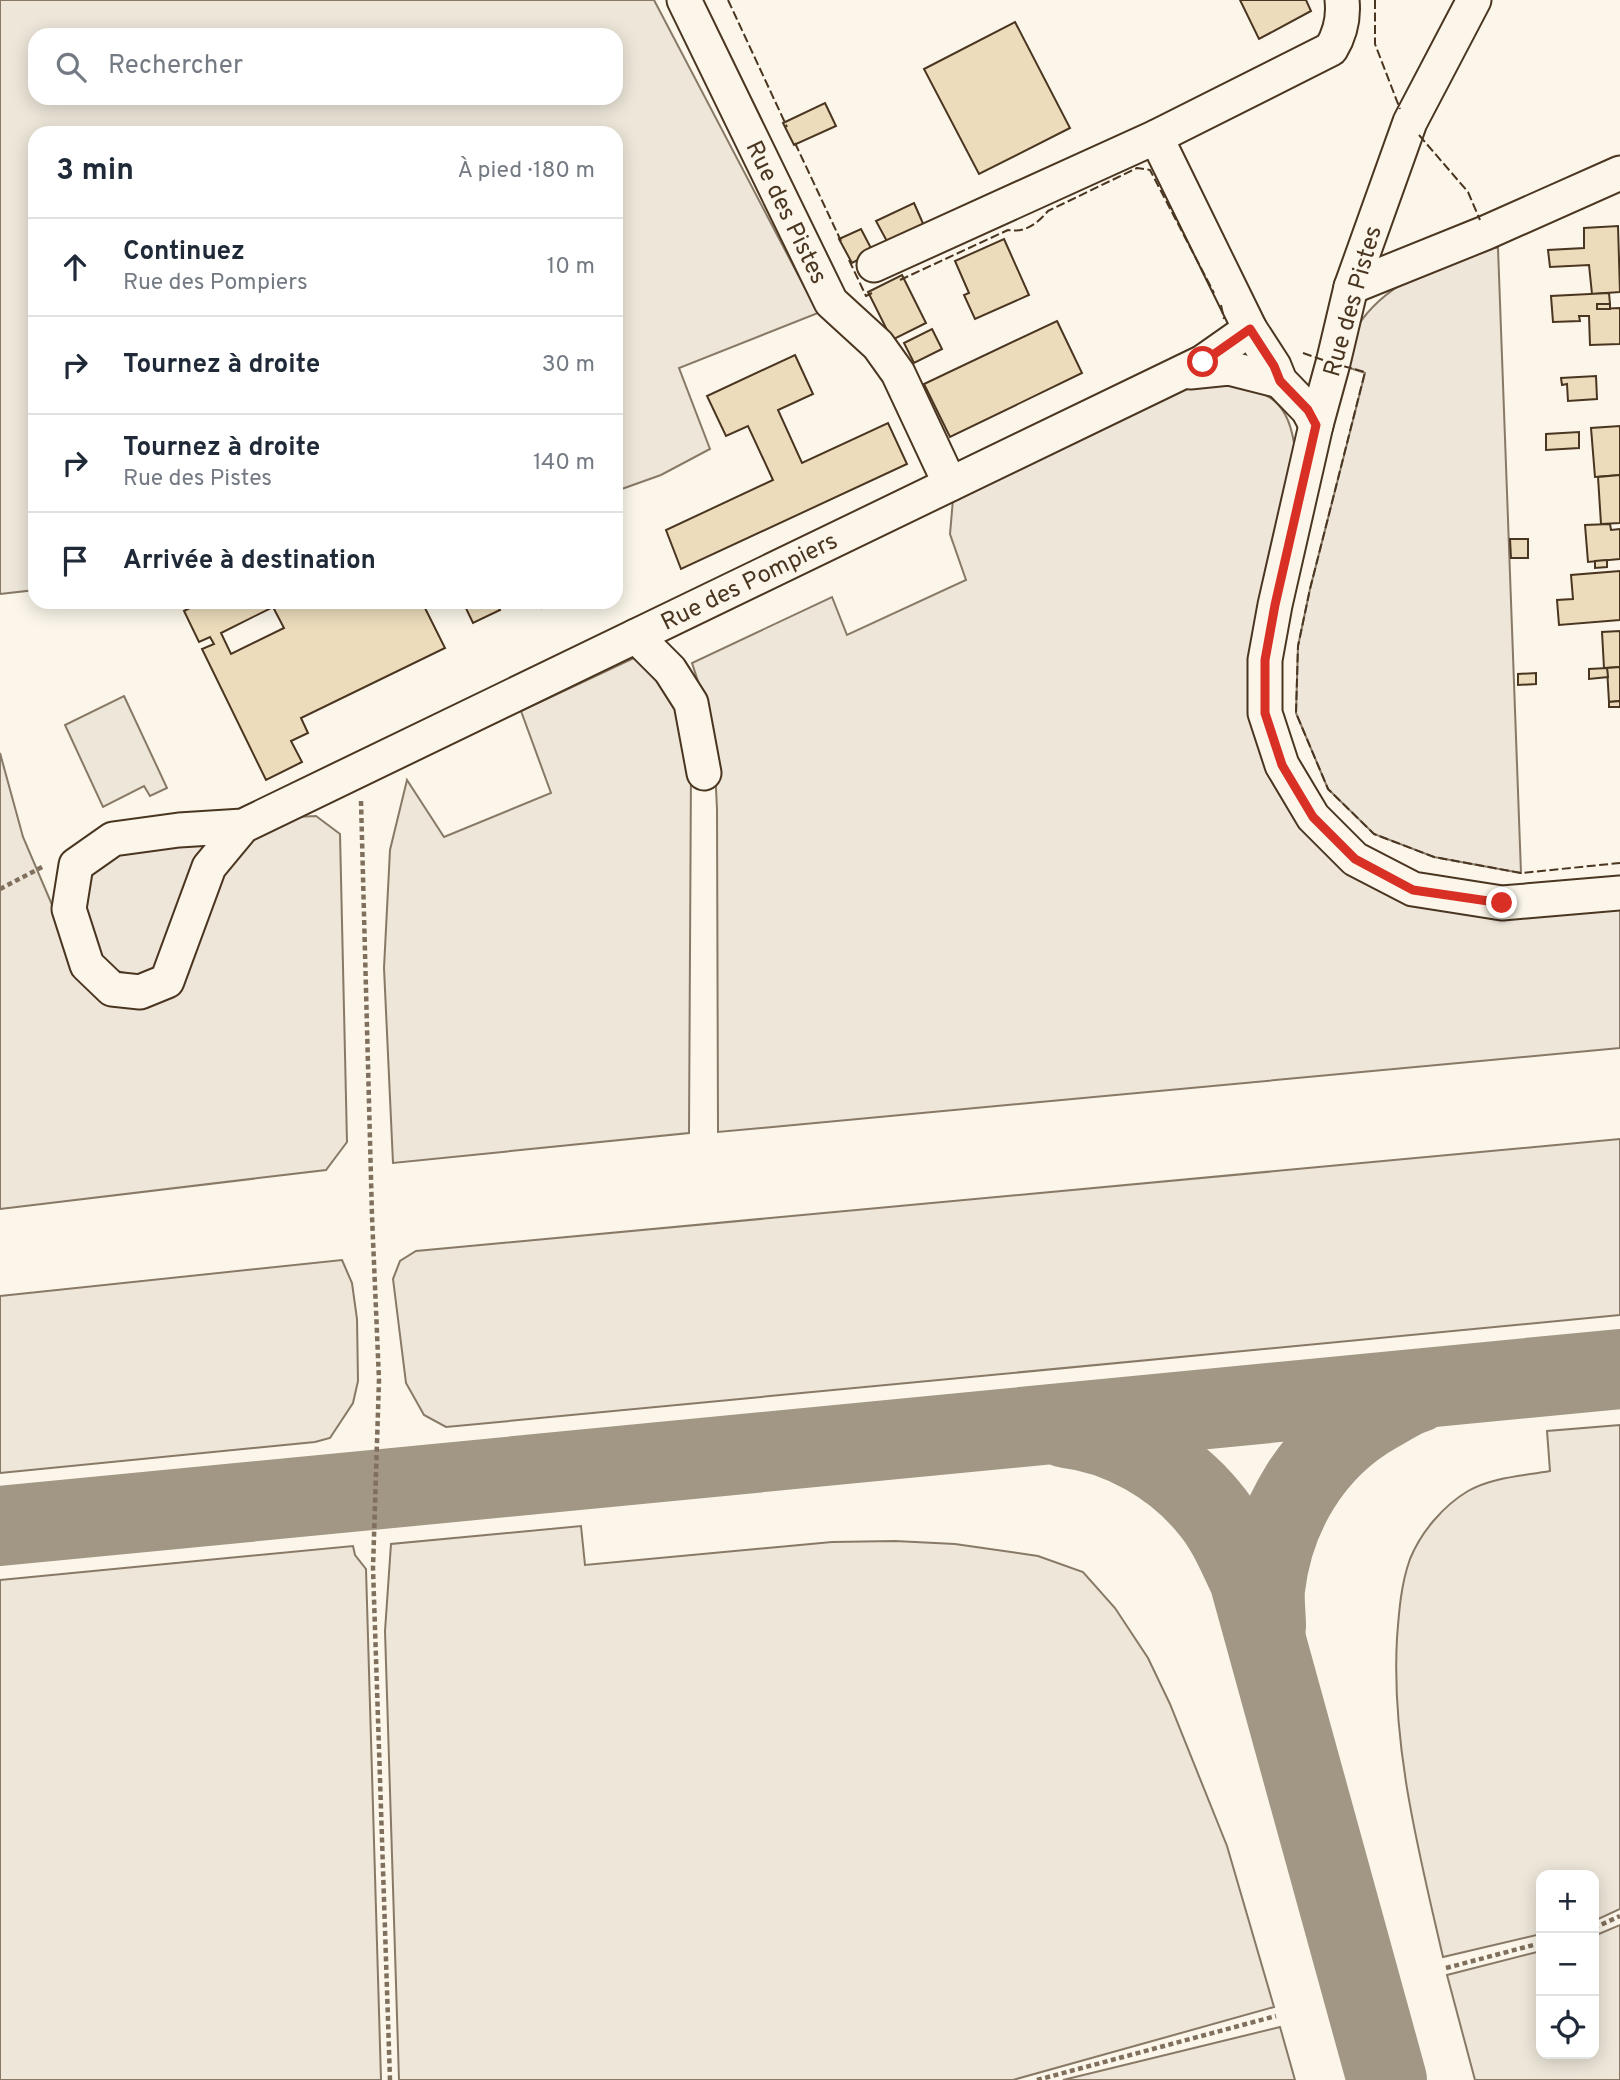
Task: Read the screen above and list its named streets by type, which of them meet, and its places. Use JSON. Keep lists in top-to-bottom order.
{
  "streets": {
    "street": ["Rue des Pistes", "Rue des Pompiers"]
  },
  "crossings": [
    ["Rue des Pistes", "Rue des Pompiers"]
  ],
  "page": {
    "search": "Rechercher",
    "heading": ["3 min", "À pied · 180 m"],
    "list": [
      ["Continuez", "Rue des Pompiers", "10 m"],
      ["Tournez à droite", "30 m"],
      ["Tournez à droite", "Rue des Pistes", "140 m"],
      "Arrivée à destination"
    ],
    "map_buttons": ["+", "−"]
  }
}
